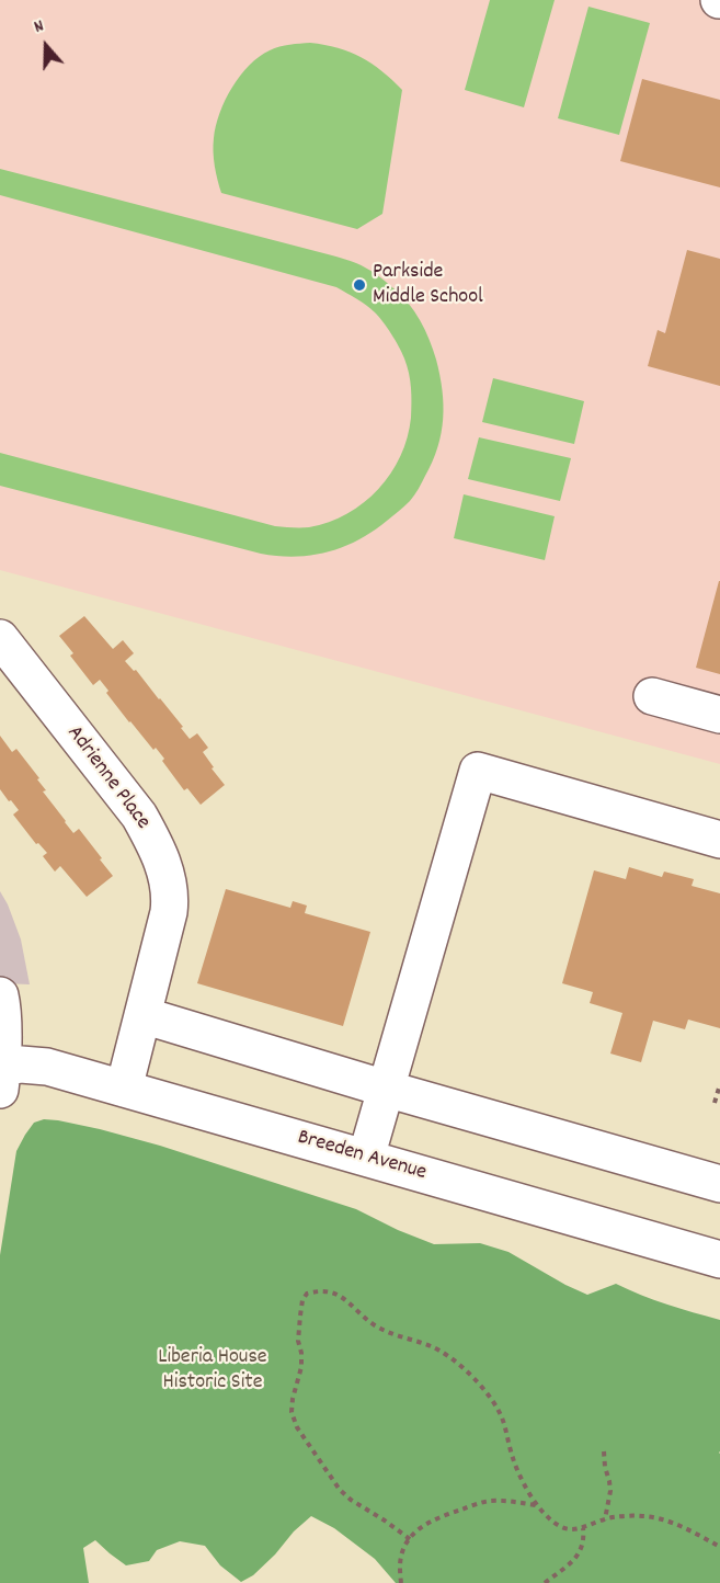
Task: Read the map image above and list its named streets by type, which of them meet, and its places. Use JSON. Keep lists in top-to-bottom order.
{
  "streets": {
    "street": ["Adrienne Place", "Breeden Avenue"]
  },
  "crossings": [
    ["Adrienne Place", "Breeden Avenue"]
  ],
  "parks": ["Liberia House Historic Site"],
  "places": ["Parkside Middle School"],
  "north": "top"
}
